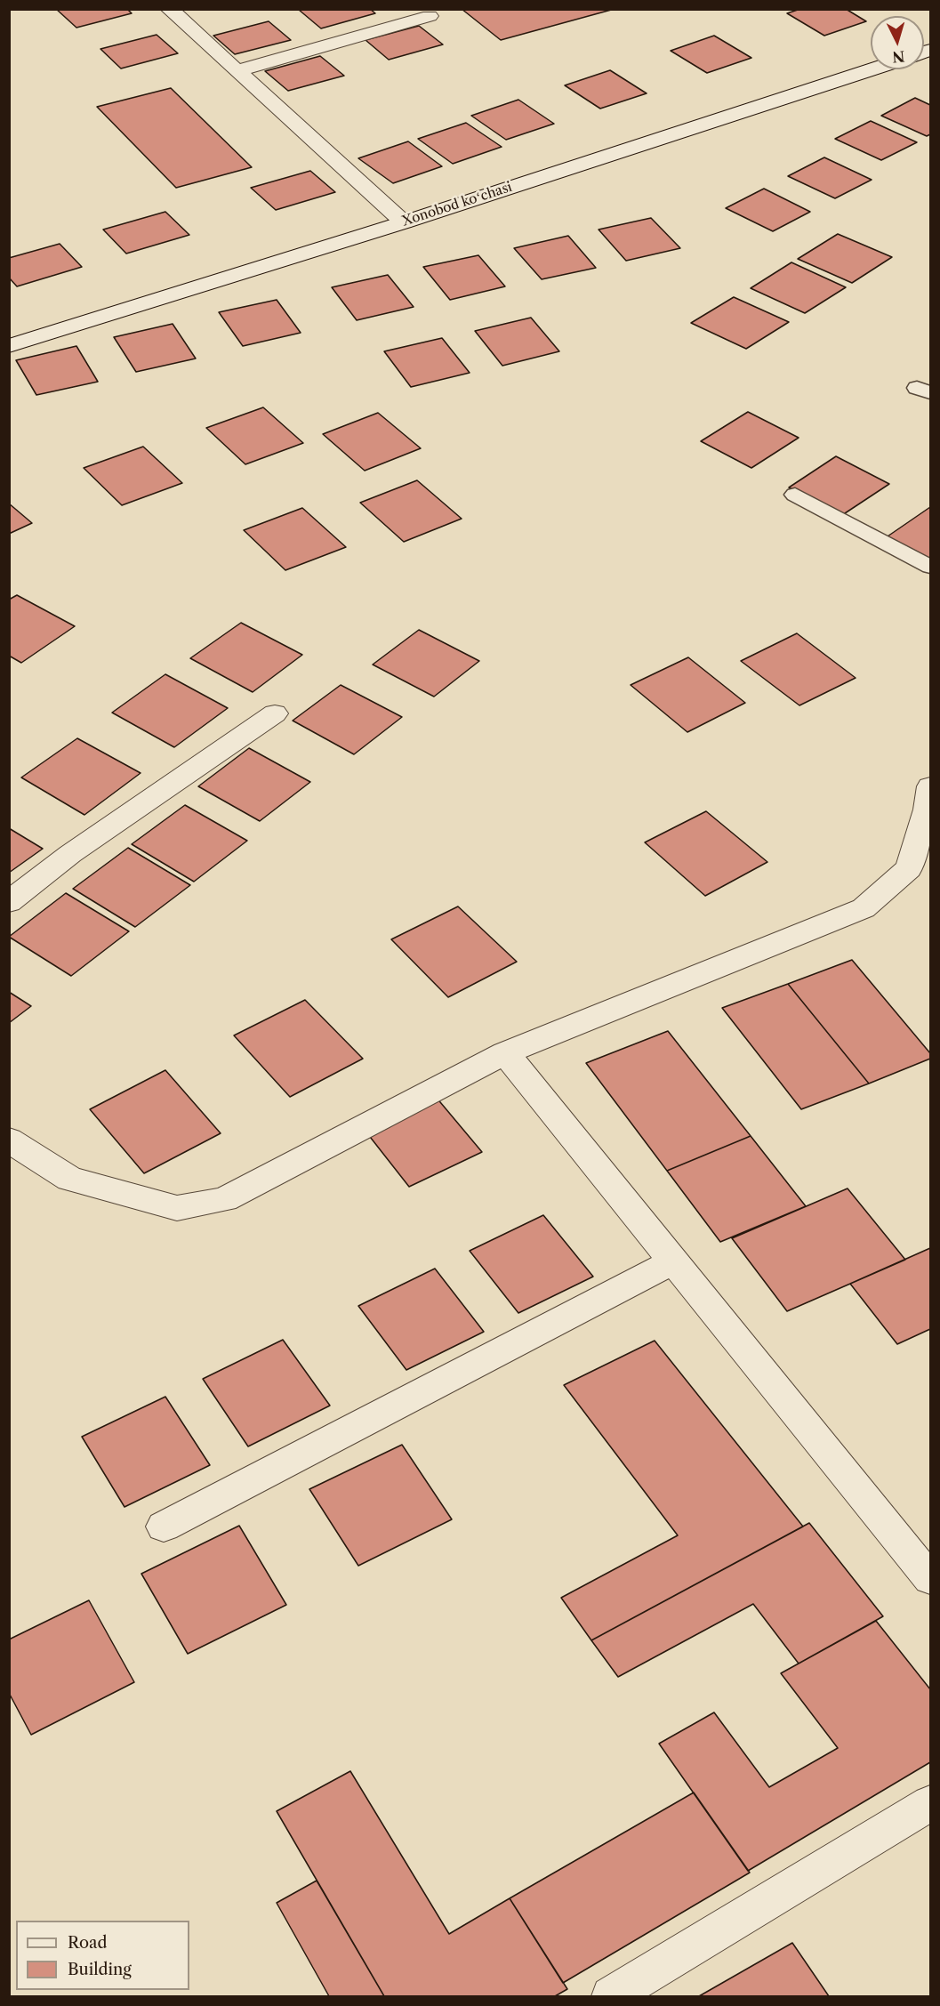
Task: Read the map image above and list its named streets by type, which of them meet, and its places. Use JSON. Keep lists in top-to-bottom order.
{
  "streets": {
    "street": ["Xonobod koʻchasi"]
  },
  "legend": ["Road", "Building"],
  "north": "bottom"
}
